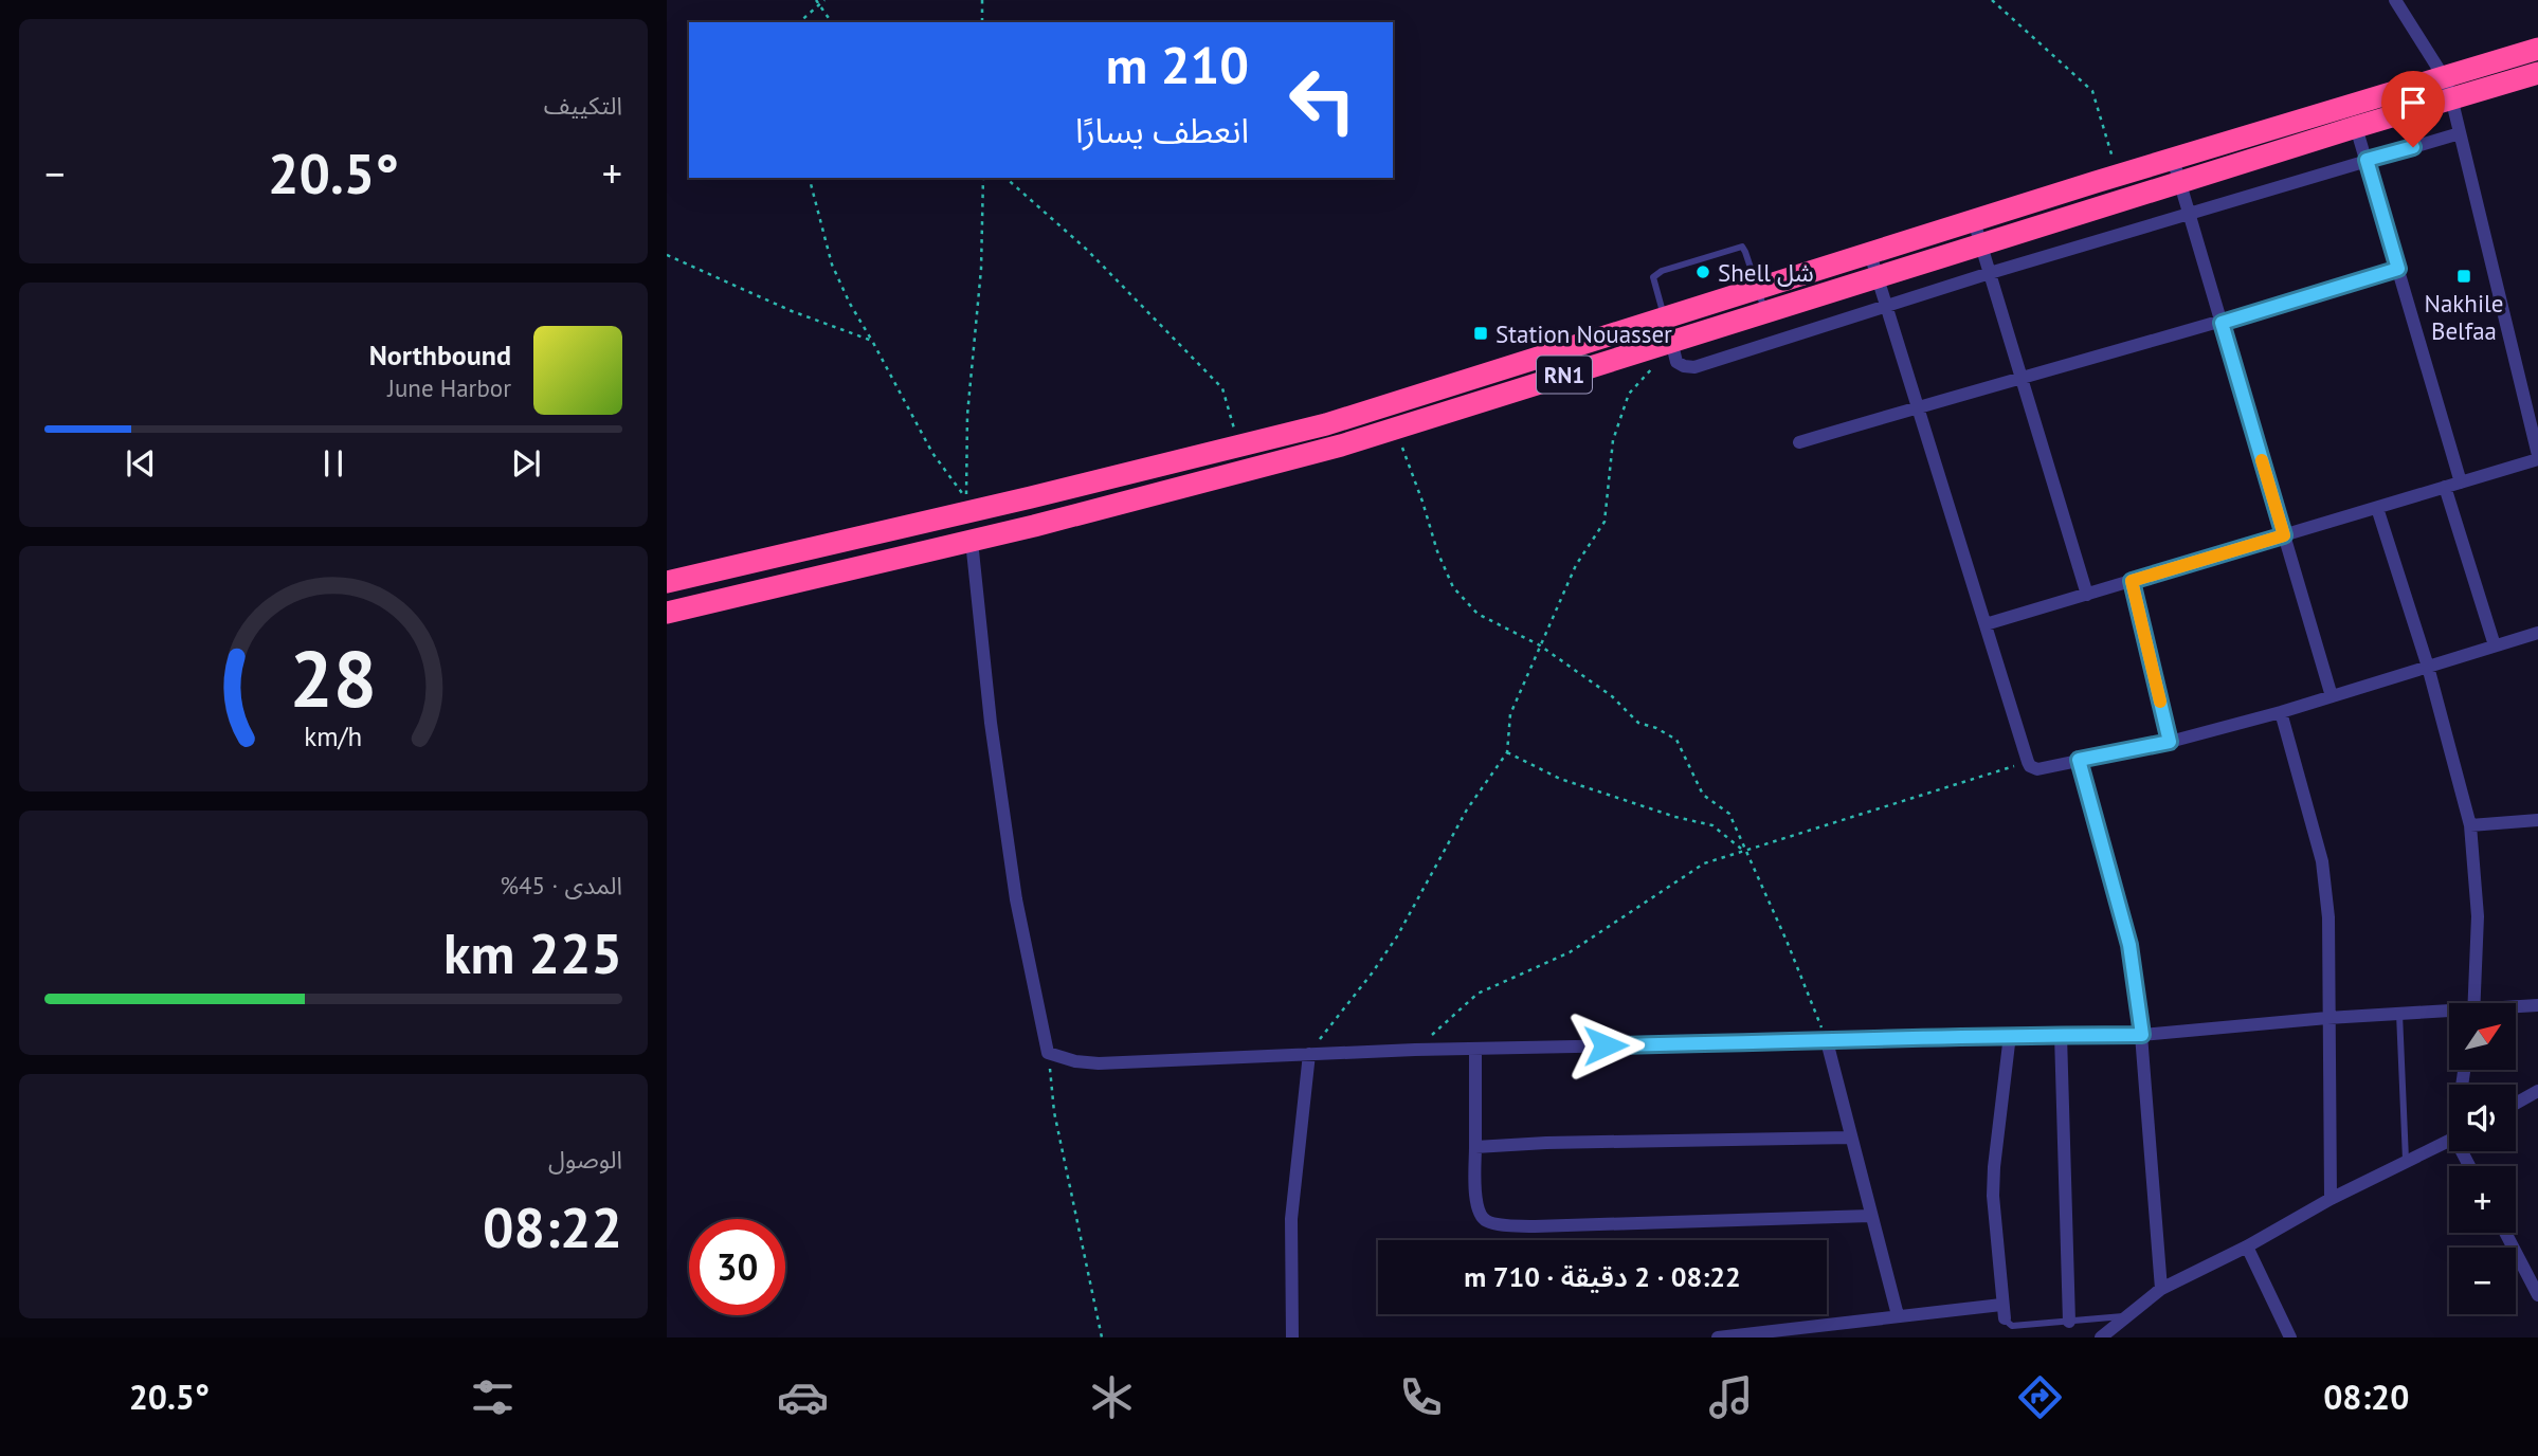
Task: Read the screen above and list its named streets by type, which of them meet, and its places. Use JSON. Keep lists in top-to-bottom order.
{
  "streets": {
    "highway": ["RN1"]
  },
  "places": {
    "other": ["Shell شل"],
    "transit": ["Nakhile Belfaa", "Station Nouasser"]
  },
  "north": "top right",
  "page": {
    "tile": [
      "التكييف",
      ["المدى · 45%", "225 km"],
      ["الوصول", "08:22"]
    ],
    "turn": ["210 m", "انعطف يسارًا"],
    "heat": ["−", "20.5°", "+"],
    "song": ["Northbound", "June Harbor"],
    "map_buttons": ["+", "−"],
    "limit": "30",
    "trip": "08:22 · 2 دقيقة · 710 m",
    "tabs": ["08:20", "20.5°"],
    "gauge": ["28", "km/h"]
  }
}
